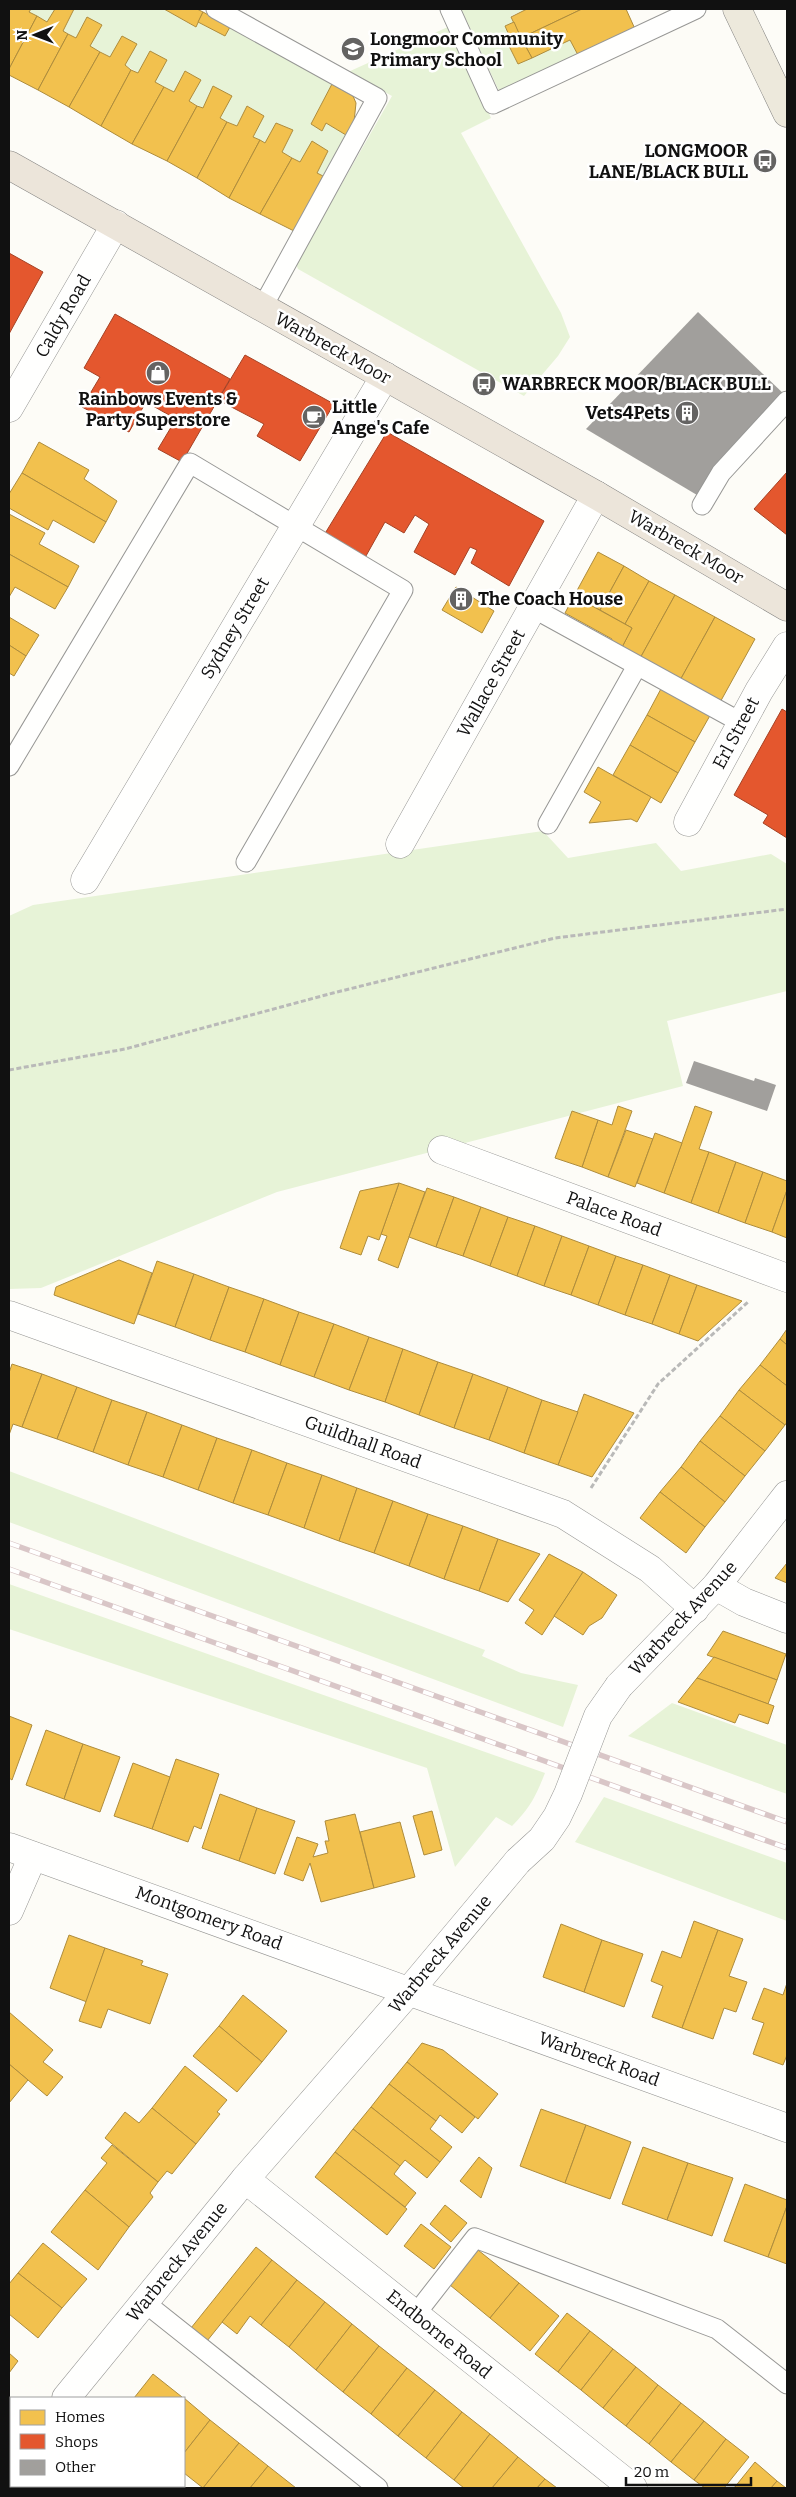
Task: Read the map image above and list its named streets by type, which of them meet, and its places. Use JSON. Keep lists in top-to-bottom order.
{
  "streets": {
    "highway": ["Warbreck Moor"],
    "street": [
      "Caldy Road",
      "Sydney Street",
      "Wallace Street",
      "Erl Street",
      "Palace Road",
      "Guildhall Road",
      "Warbreck Avenue",
      "Montgomery Road",
      "Warbreck Road",
      "Endborne Road"
    ]
  },
  "crossings": [
    ["Caldy Road", "Warbreck Moor"],
    ["Warbreck Moor", "Sydney Street"],
    ["Warbreck Moor", "Wallace Street"],
    ["Guildhall Road", "Warbreck Avenue"],
    ["Warbreck Avenue", "Montgomery Road"],
    ["Warbreck Avenue", "Warbreck Road"],
    ["Warbreck Avenue", "Endborne Road"],
    ["Montgomery Road", "Warbreck Road"]
  ],
  "places": {
    "school or university": ["Longmoor Community Primary School"],
    "bus stop": ["LONGMOOR LANE/BLACK BULL", "WARBRECK MOOR/BLACK BULL"],
    "shop": ["Rainbows Events & Party Superstore"],
    "building": ["Vets4Pets", "The Coach House"],
    "cafe": ["Little Ange's Cafe"]
  },
  "legend": ["Homes", "Shops", "Other"],
  "scale_bar": "20 m",
  "north": "left"
}
